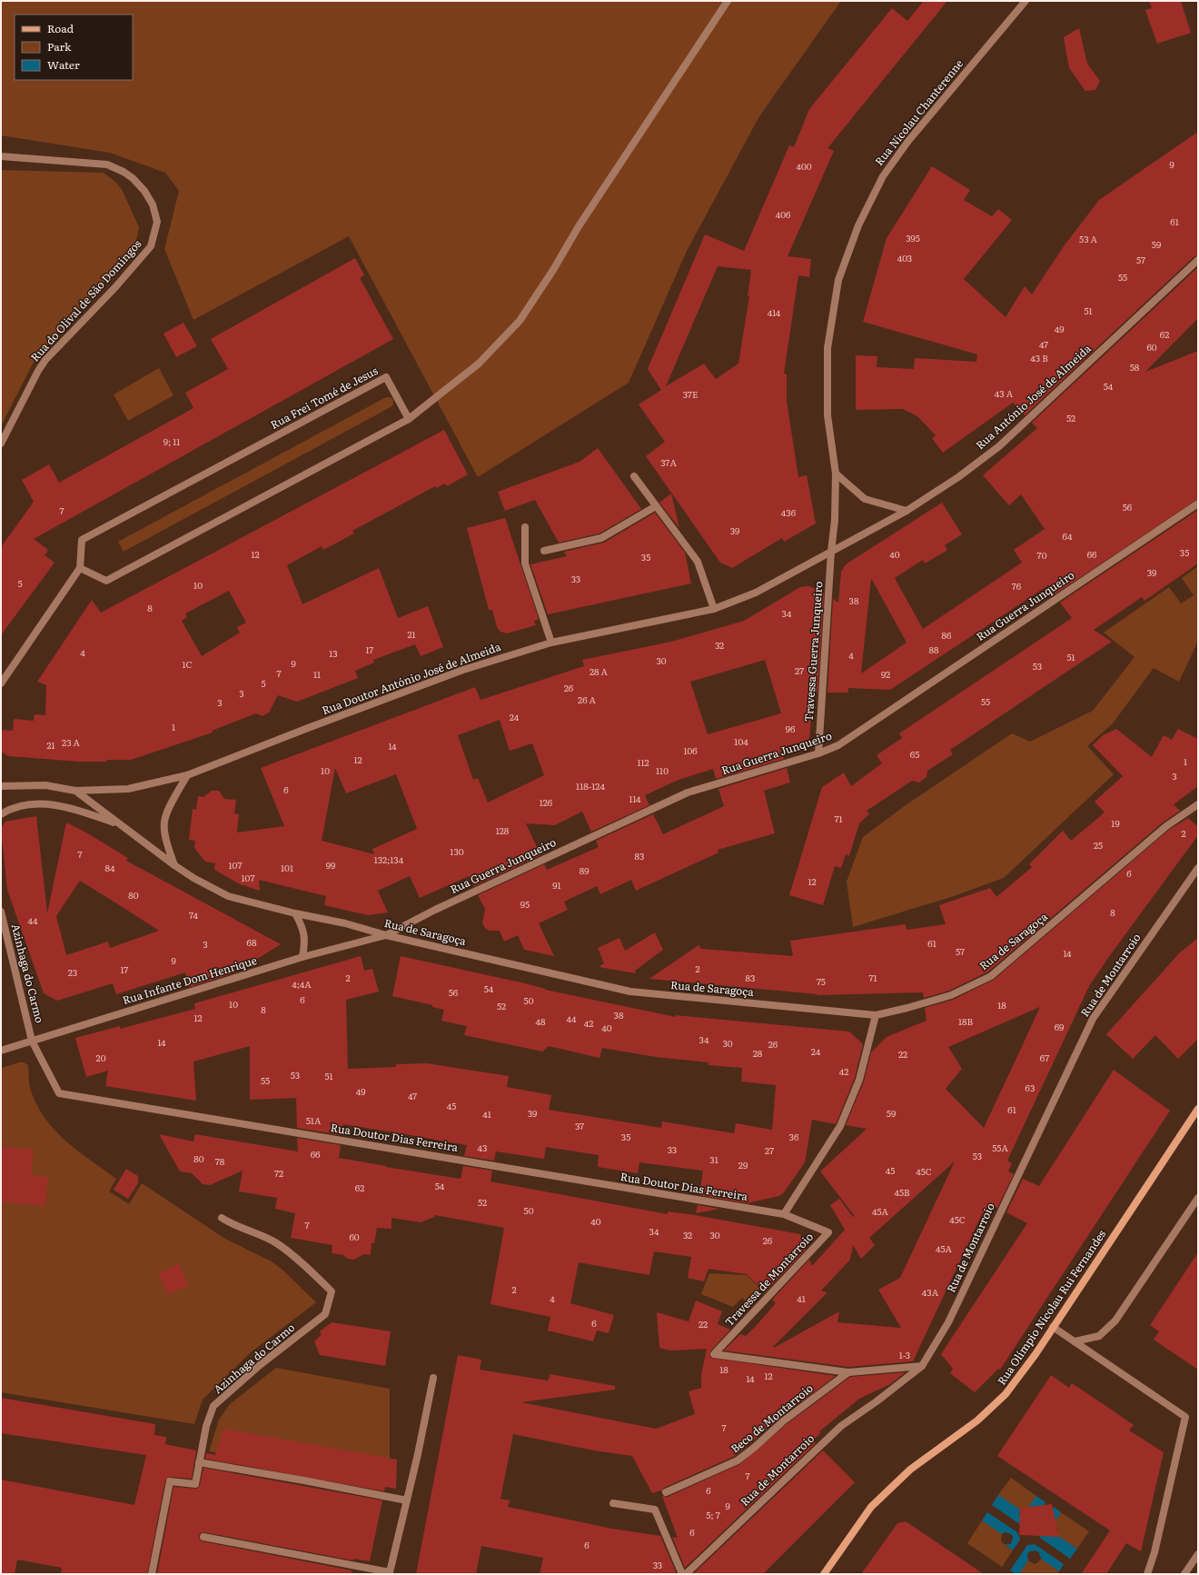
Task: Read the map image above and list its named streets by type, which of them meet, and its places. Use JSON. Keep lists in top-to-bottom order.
{
  "streets": {
    "main road": ["Rua Olímpio Nicolau Rui Fernandes"],
    "street": [
      "Rua Nicolau Chanterenne",
      "Rua do Olival de São Domingos",
      "Rua António José de Almeida",
      "Rua Frei Tomé de Jesus",
      "Rua Guerra Junqueiro",
      "Travessa Guerra Junqueiro",
      "Rua Doutor António José de Almeida",
      "Rua de Saragoça",
      "Azinhaga do Carmo",
      "Rua de Montarroio",
      "Rua Infante Dom Henrique",
      "Rua Doutor Dias Ferreira",
      "Travessa de Montarroio",
      "Beco de Montarroio"
    ]
  },
  "crossings": [
    ["Rua Nicolau Chanterenne", "Rua António José de Almeida"],
    ["Rua Nicolau Chanterenne", "Travessa Guerra Junqueiro"],
    ["Rua Nicolau Chanterenne", "Rua Doutor António José de Almeida"],
    ["Rua António José de Almeida", "Travessa Guerra Junqueiro"],
    ["Rua António José de Almeida", "Rua Doutor António José de Almeida"],
    ["Rua Guerra Junqueiro", "Travessa Guerra Junqueiro"],
    ["Rua Guerra Junqueiro", "Rua de Saragoça"],
    ["Rua Guerra Junqueiro", "Rua Infante Dom Henrique"],
    ["Travessa Guerra Junqueiro", "Rua Doutor António José de Almeida"],
    ["Rua Doutor António José de Almeida", "Rua de Saragoça"],
    ["Rua de Saragoça", "Rua Infante Dom Henrique"],
    ["Azinhaga do Carmo", "Rua Infante Dom Henrique"],
    ["Azinhaga do Carmo", "Rua Doutor Dias Ferreira"],
    ["Rua de Montarroio", "Travessa de Montarroio"],
    ["Rua Infante Dom Henrique", "Rua Doutor Dias Ferreira"],
    ["Rua Doutor Dias Ferreira", "Travessa de Montarroio"],
    ["Travessa de Montarroio", "Beco de Montarroio"]
  ],
  "house_numbers": [
    "9",
    "400",
    "406",
    "61",
    "395",
    "53 A",
    "59",
    "403",
    "57",
    "55",
    "51",
    "414",
    "49",
    "62",
    "47",
    "60",
    "43 B",
    "58",
    "54",
    "43 A",
    "37E",
    "52",
    "9; 11",
    "37A",
    "56",
    "7",
    "436",
    "39",
    "64",
    "35",
    "12",
    "40",
    "66",
    "70",
    "35",
    "39",
    "33",
    "5",
    "10",
    "76",
    "38",
    "8",
    "34",
    "21",
    "86",
    "32",
    "17",
    "88",
    "4",
    "13",
    "4",
    "51",
    "30",
    "9",
    "1C",
    "53",
    "27",
    "28 A",
    "7",
    "11",
    "92",
    "5",
    "26",
    "3",
    "26 A",
    "55",
    "3",
    "24",
    "1",
    "96",
    "104",
    "23 A",
    "21",
    "14",
    "106",
    "65",
    "12",
    "1",
    "112",
    "10",
    "110",
    "3",
    "118-124",
    "6",
    "114",
    "126",
    "71",
    "19",
    "128",
    "2",
    "25",
    "130",
    "7",
    "83",
    "132;134",
    "107",
    "99",
    "84",
    "101",
    "89",
    "6",
    "107",
    "12",
    "91",
    "80",
    "95",
    "8",
    "74",
    "44",
    "68",
    "61",
    "3",
    "57",
    "14",
    "9",
    "2",
    "17",
    "23",
    "2",
    "83",
    "71",
    "75",
    "4;4A",
    "54",
    "56",
    "6",
    "50",
    "10",
    "18",
    "52",
    "8",
    "38",
    "12",
    "44",
    "48",
    "18B",
    "42",
    "69",
    "40",
    "34",
    "14",
    "30",
    "26",
    "24",
    "28",
    "22",
    "20",
    "67",
    "42",
    "53",
    "51",
    "55",
    "63",
    "49",
    "47",
    "45",
    "61",
    "39",
    "59",
    "41",
    "51A",
    "37",
    "35",
    "36",
    "43",
    "55A",
    "33",
    "27",
    "66",
    "53",
    "80",
    "31",
    "78",
    "29",
    "45",
    "45C",
    "72",
    "54",
    "62",
    "45B",
    "52",
    "50",
    "45A",
    "45C",
    "40",
    "7",
    "34",
    "32",
    "30",
    "60",
    "26",
    "45A",
    "2",
    "43A",
    "4",
    "41",
    "6",
    "22",
    "1-3",
    "18",
    "12",
    "14",
    "7",
    "7",
    "6",
    "9",
    "5; 7",
    "6",
    "6",
    "33"
  ],
  "legend": ["Road", "Park", "Water"]
}
